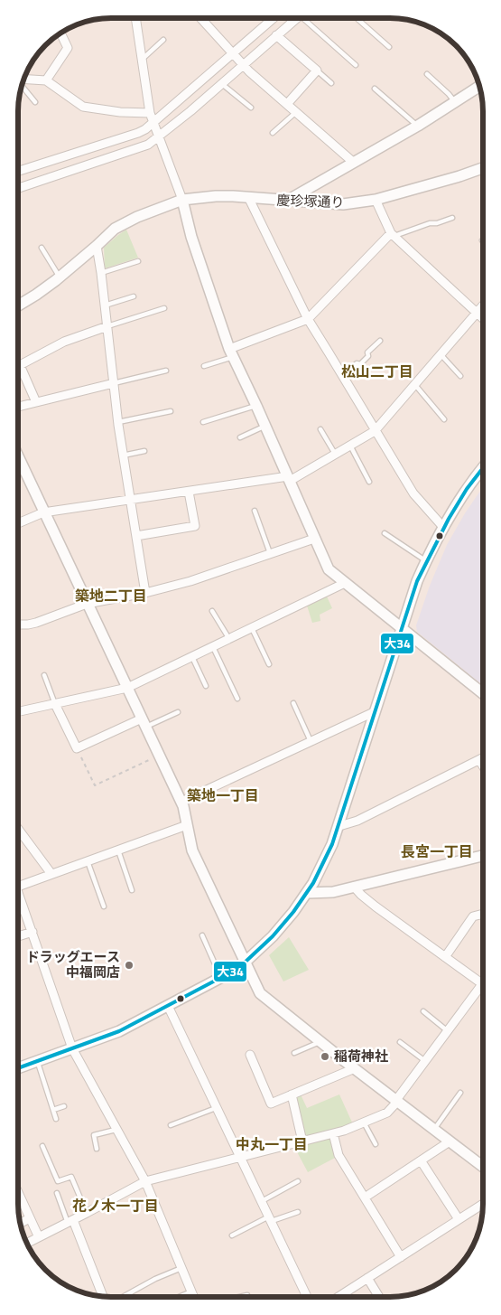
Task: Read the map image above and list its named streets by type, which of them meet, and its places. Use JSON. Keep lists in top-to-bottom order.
{
  "streets": {
    "street": ["慶珍塚通り"]
  },
  "districts": [
    "松山二丁目",
    "築地二丁目",
    "築地一丁目",
    "長宮一丁目",
    "中丸一丁目",
    "花ノ木一丁目"
  ],
  "places": ["ドラッグエース 中福岡店", "稲荷神社"],
  "lines": ["transit line 大34"]
}
